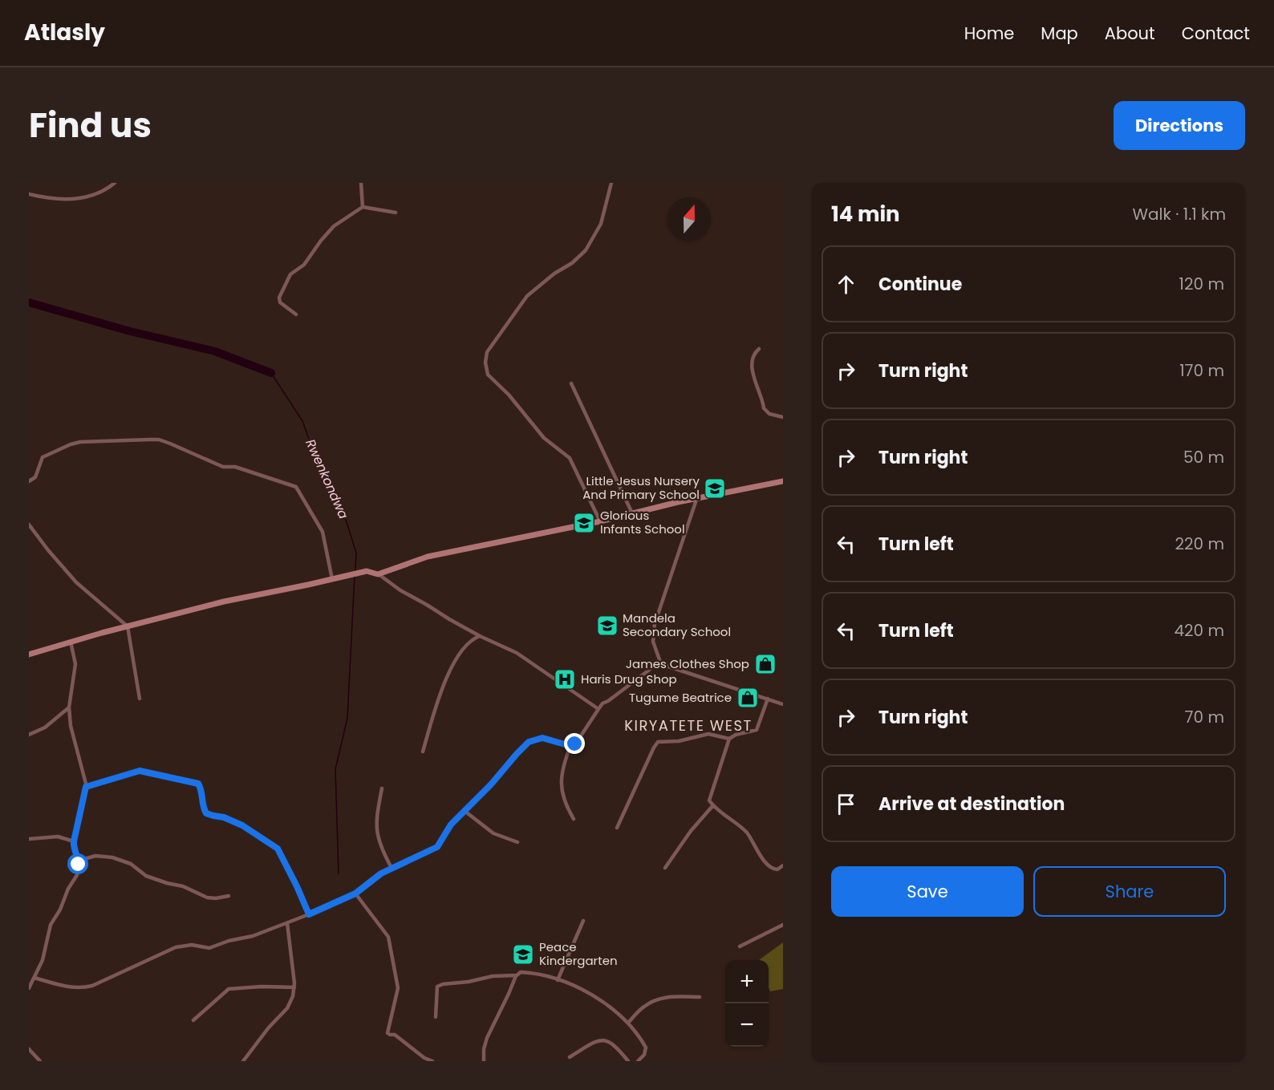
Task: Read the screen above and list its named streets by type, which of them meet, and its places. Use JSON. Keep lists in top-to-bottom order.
{
  "districts": ["KIRYATETE WEST"],
  "water": ["Rwenkondwa"],
  "places": {
    "school or university": [
      "Little Jesus Nursery And Primary School",
      "Glorious Infants School",
      "Mandela Secondary School",
      "Peace Kindergarten"
    ],
    "shop": ["James Clothes Shop", "Tugume Beatrice"],
    "hospital": ["Haris Drug Shop"]
  },
  "north": "top",
  "page": {
    "header": "Atlasly",
    "nav": [
      "Home",
      "Map",
      "About",
      "Contact"
    ],
    "title": "Find us",
    "buttons": [
      "Directions",
      ["Save", "Share"]
    ],
    "heading": ["14 min", "Walk · 1.1 km"],
    "list": [
      ["Continue", "120 m"],
      ["Turn right", "170 m"],
      ["Turn right", "50 m"],
      ["Turn left", "220 m"],
      ["Turn left", "420 m"],
      ["Turn right", "70 m"],
      "Arrive at destination"
    ],
    "map_buttons": ["+", "−"]
  }
}
